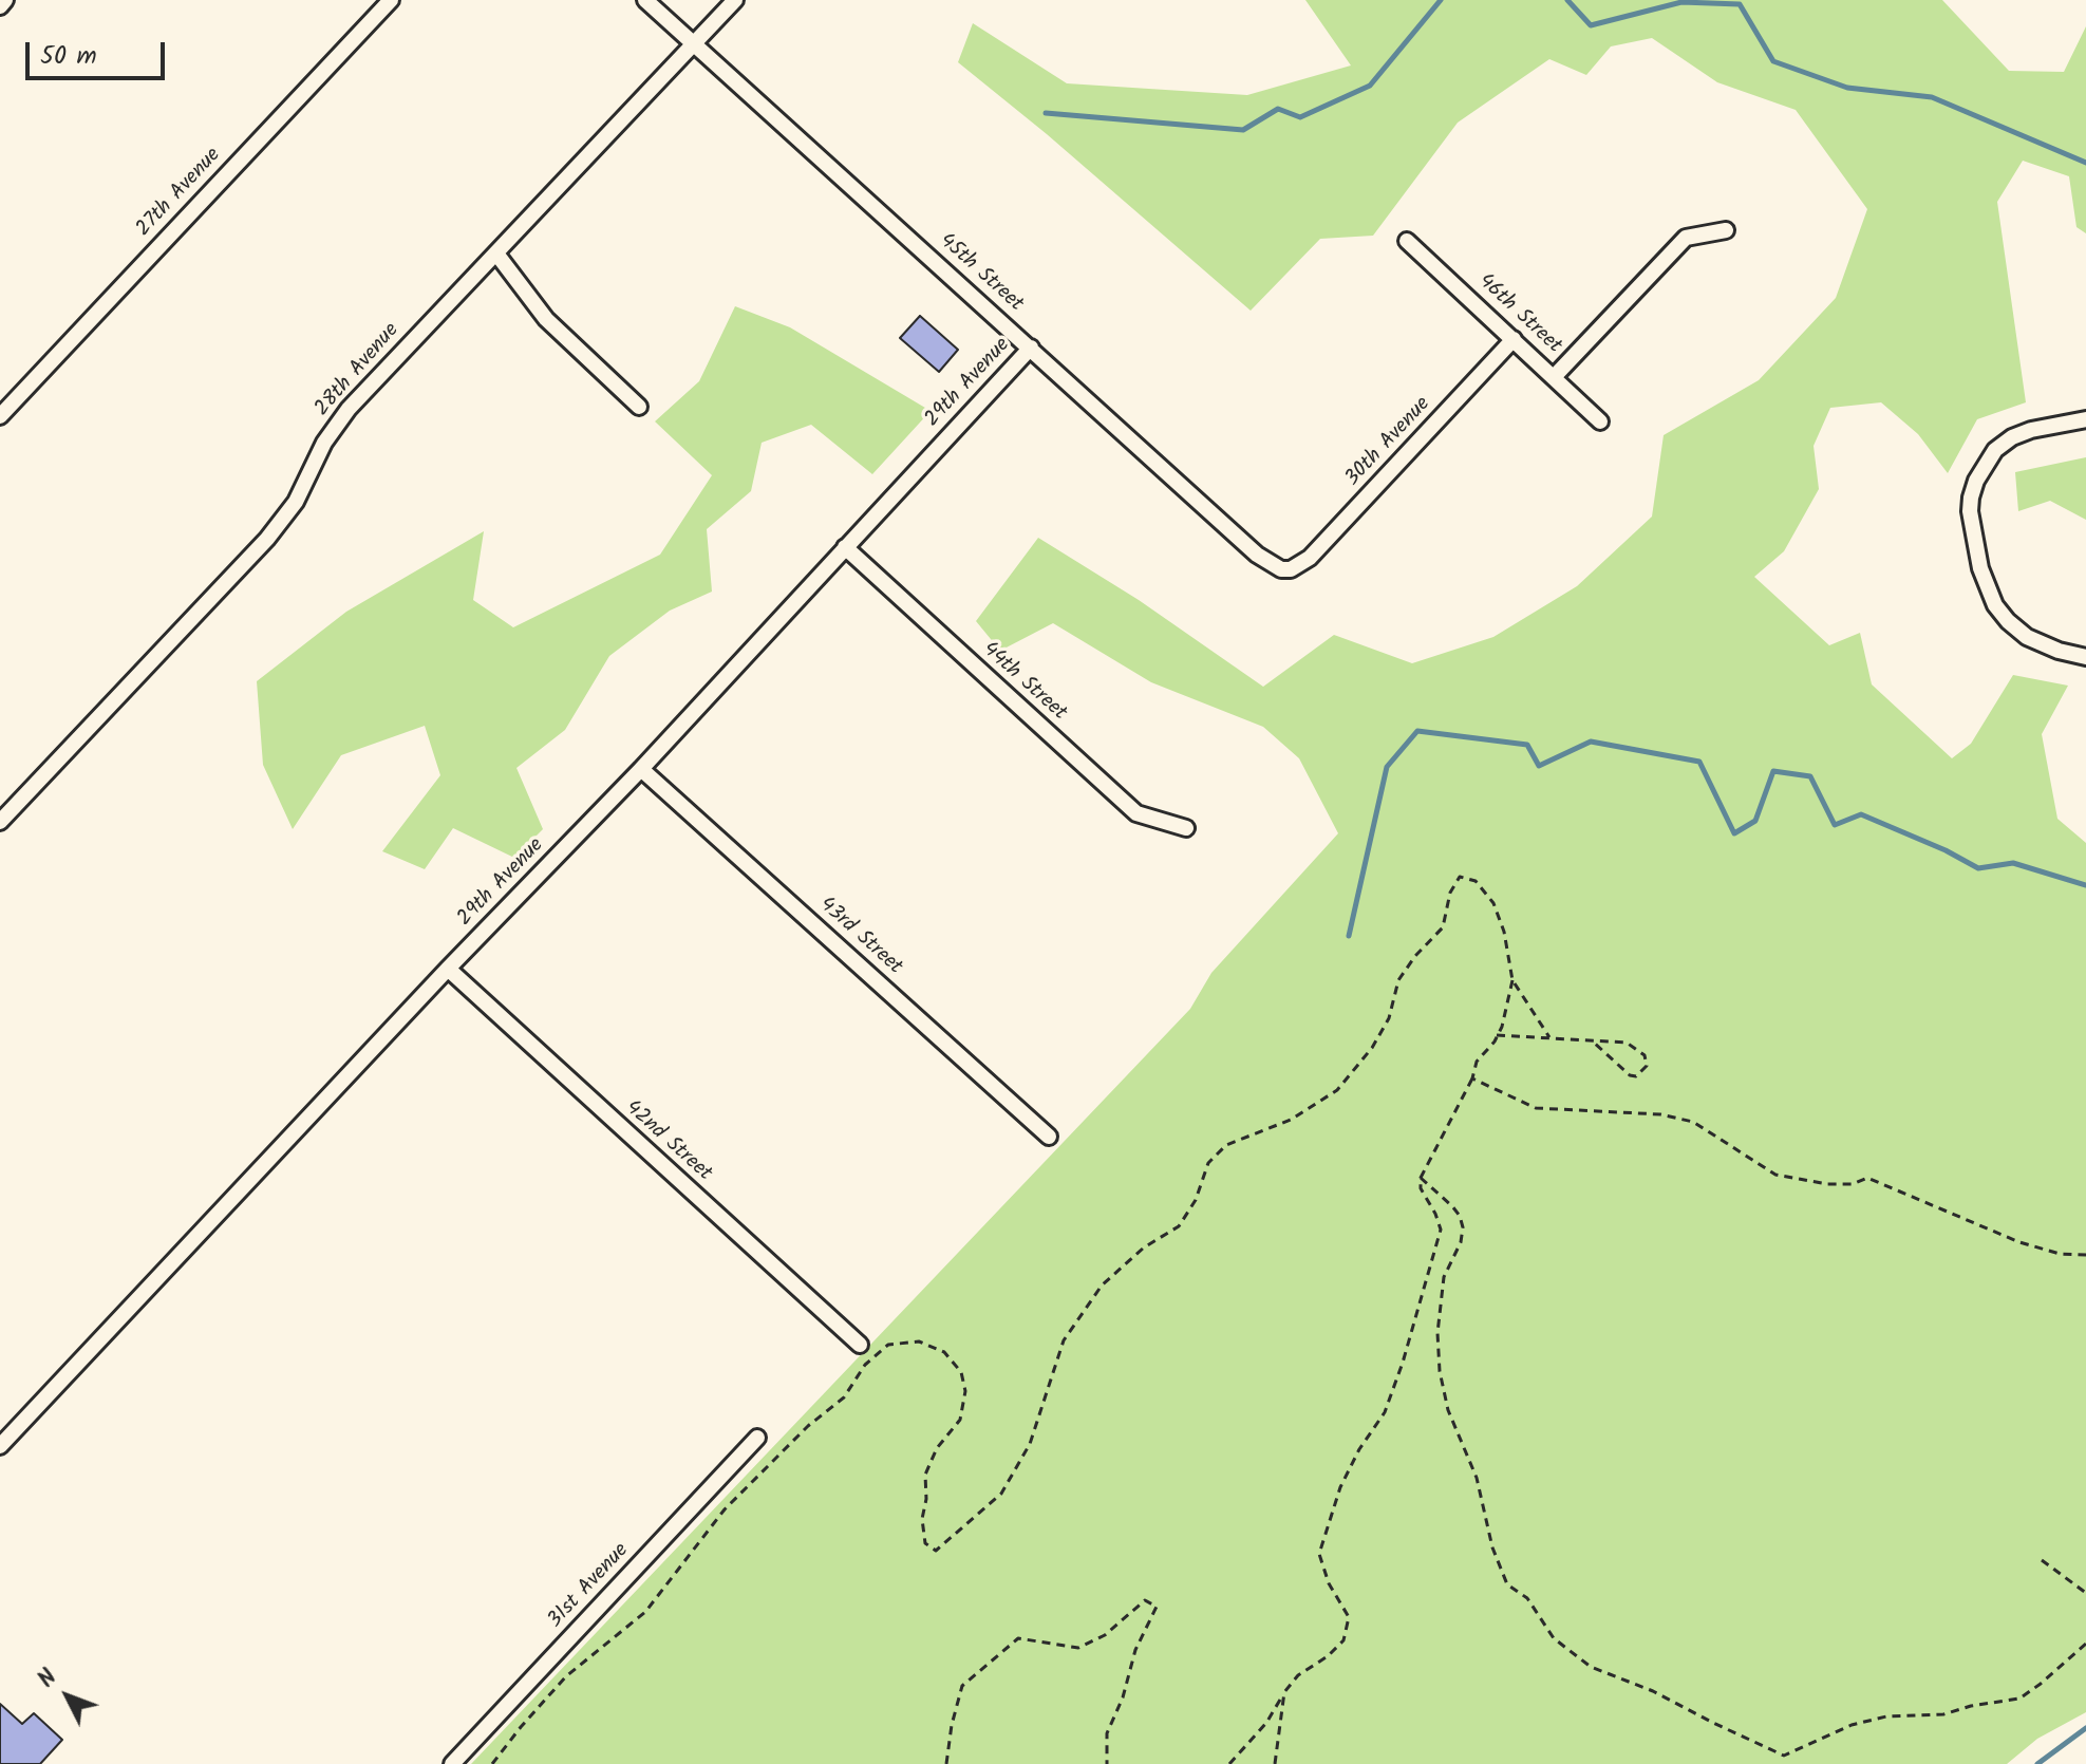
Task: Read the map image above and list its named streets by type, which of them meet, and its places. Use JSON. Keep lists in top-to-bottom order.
{
  "streets": {
    "street": [
      "27th Avenue",
      "45th Street",
      "46th Street",
      "28th Avenue",
      "29th Avenue",
      "30th Avenue",
      "44th Street",
      "43rd Street",
      "42nd Street",
      "31st Avenue"
    ]
  },
  "crossings": [
    ["45th Street", "28th Avenue"],
    ["45th Street", "29th Avenue"],
    ["45th Street", "30th Avenue"],
    ["46th Street", "30th Avenue"],
    ["29th Avenue", "44th Street"],
    ["29th Avenue", "43rd Street"],
    ["29th Avenue", "42nd Street"]
  ],
  "scale_bar": "50 m",
  "north": "top left"
}
